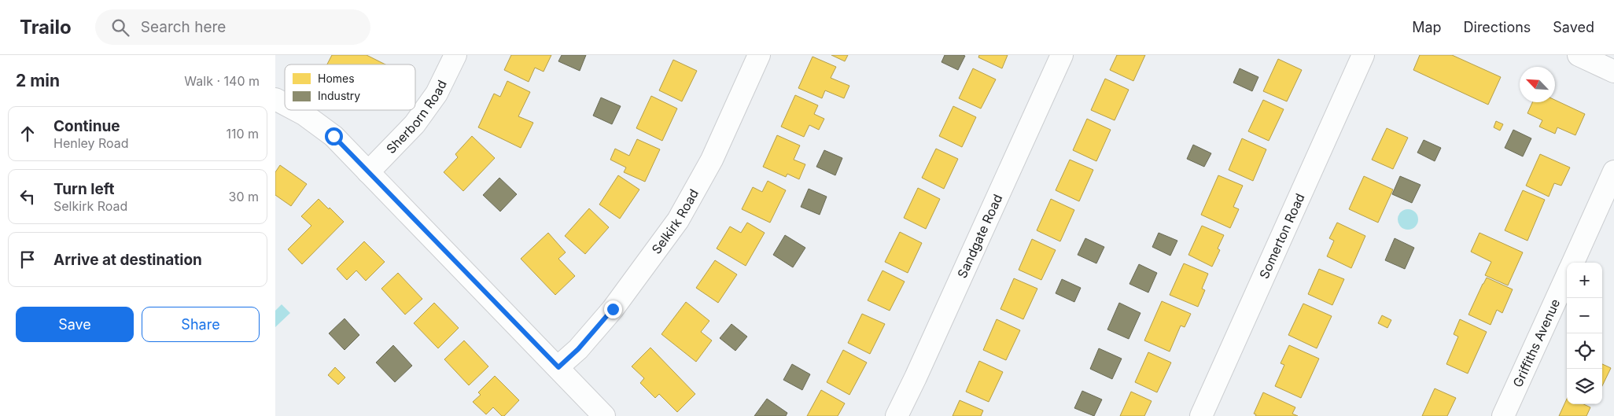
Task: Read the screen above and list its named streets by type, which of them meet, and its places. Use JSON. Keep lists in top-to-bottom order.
{
  "streets": {
    "street": [
      "Sherborn Road",
      "Selkirk Road",
      "Sandgate Road",
      "Somerton Road",
      "Griffiths Avenue"
    ]
  },
  "legend": ["Homes", "Industry"],
  "north": "top left",
  "page": {
    "header": "Trailo",
    "search": "Search here",
    "nav": ["Map", "Directions", "Saved"],
    "heading": ["2 min", "Walk · 140 m"],
    "list": [
      ["Continue", "Henley Road", "110 m"],
      ["Turn left", "Selkirk Road", "30 m"],
      "Arrive at destination"
    ],
    "map_buttons": ["+", "−"],
    "buttons": ["Save", "Share"]
  }
}
